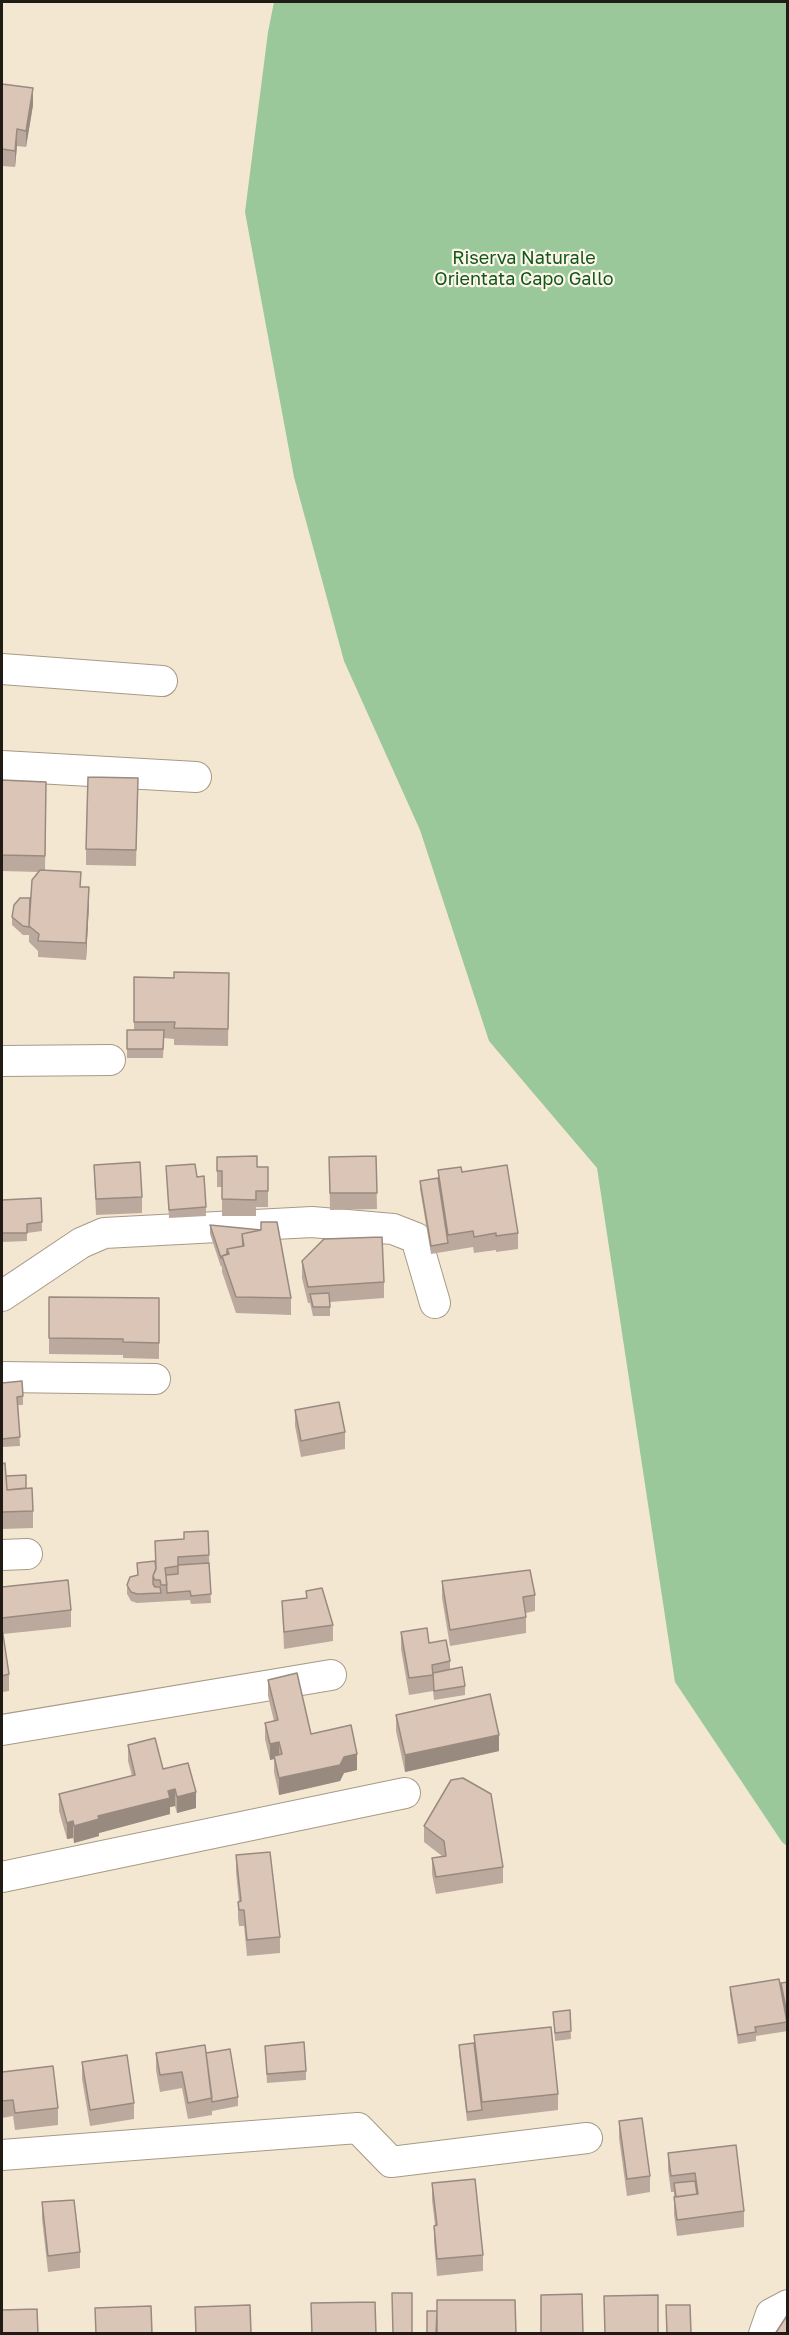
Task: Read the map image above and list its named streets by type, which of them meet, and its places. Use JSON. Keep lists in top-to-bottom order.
{
  "parks": ["Riserva Naturale Orientata Capo Gallo"]
}
